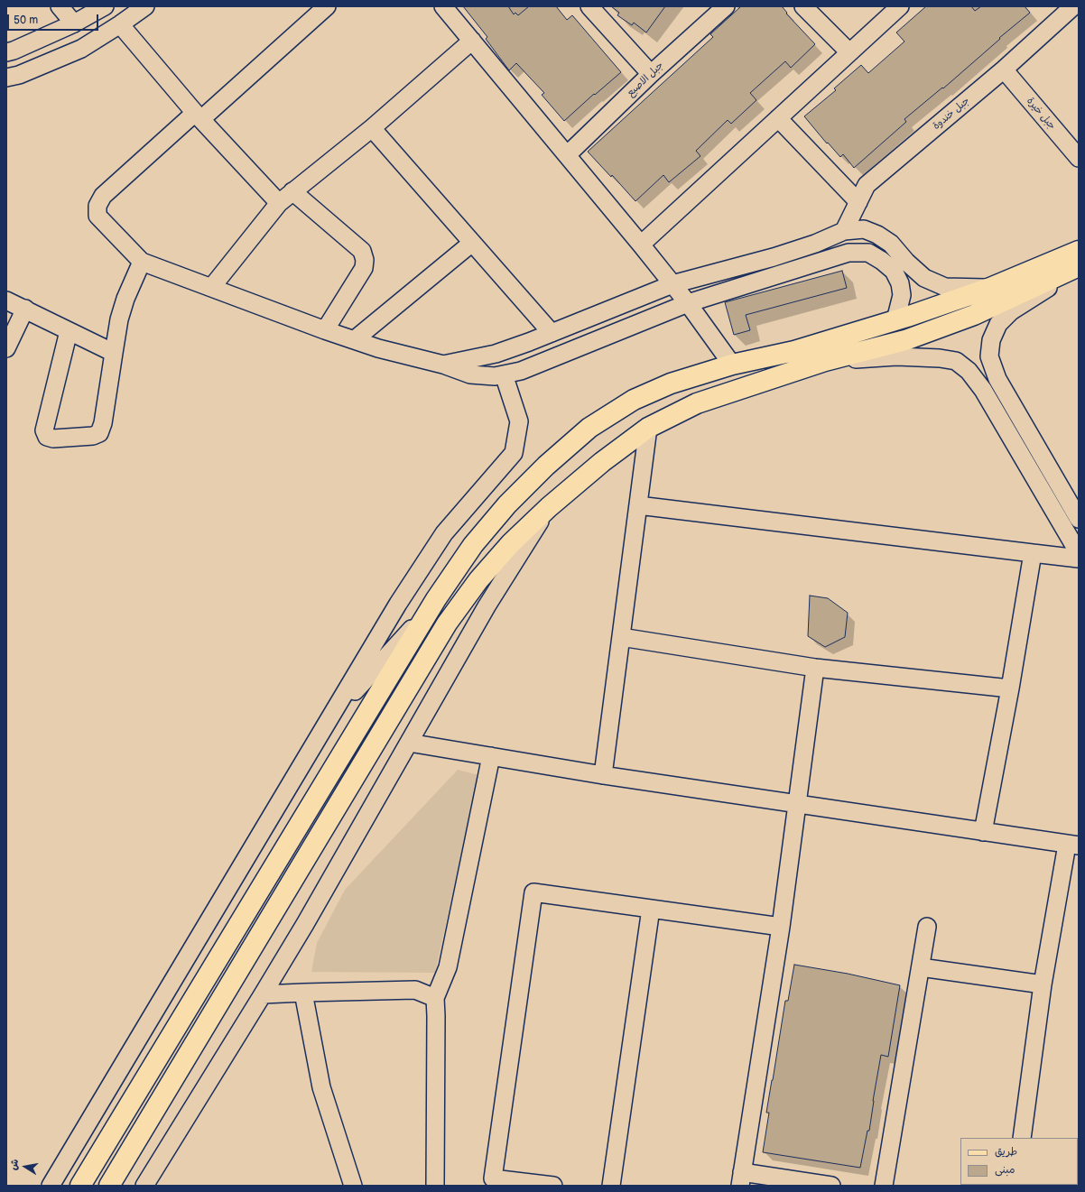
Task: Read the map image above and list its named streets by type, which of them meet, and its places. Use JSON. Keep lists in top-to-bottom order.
{
  "streets": {
    "street": ["جبل الاصبع", "جبل خندوة", "جبل خيرة"]
  },
  "crossings": [
    ["جبل خندوة", "جبل خيرة"]
  ],
  "legend": ["طريق", "مبنى"],
  "scale_bar": "50 m",
  "north": "left"
}
